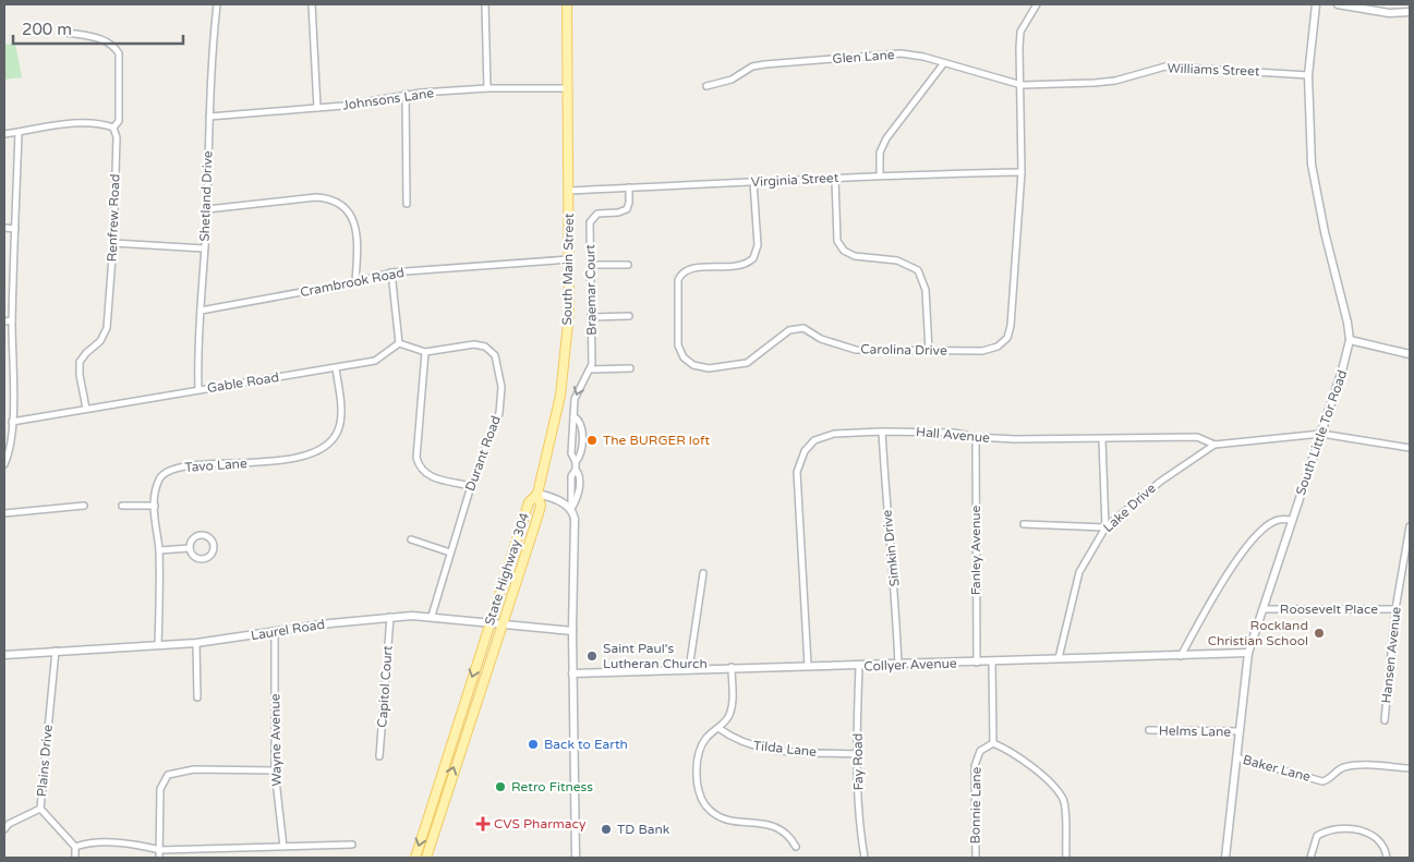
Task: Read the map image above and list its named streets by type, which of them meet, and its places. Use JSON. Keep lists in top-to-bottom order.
{
  "streets": {
    "main road": ["South Main Street", "State Highway 304"],
    "street": [
      "Glen Lane",
      "Williams Street",
      "Johnsons Lane",
      "Virginia Street",
      "Shetland Drive",
      "Renfrew Road",
      "Crambrook Road",
      "Braemar Court",
      "Carolina Drive",
      "Gable Road",
      "South Little Tor Road",
      "Hall Avenue",
      "Durant Road",
      "Tavo Lane",
      "Lake Drive",
      "Simkin Drive",
      "Fanley Avenue",
      "Roosevelt Place",
      "Laurel Road",
      "Hansen Avenue",
      "Collyer Avenue",
      "Capitol Court",
      "Helms Lane",
      "Wayne Avenue",
      "Tilda Lane",
      "Plains Drive",
      "Fay Road",
      "Baker Lane",
      "Bonnie Lane"
    ]
  },
  "crossings": [
    ["Glen Lane", "Williams Street"],
    ["Glen Lane", "Carolina Drive"],
    ["Williams Street", "Carolina Drive"],
    ["Williams Street", "South Little Tor Road"],
    ["Johnsons Lane", "Shetland Drive"],
    ["Johnsons Lane", "South Main Street"],
    ["Virginia Street", "South Main Street"],
    ["Virginia Street", "Braemar Court"],
    ["Virginia Street", "Carolina Drive"],
    ["Shetland Drive", "Crambrook Road"],
    ["Shetland Drive", "Gable Road"],
    ["Renfrew Road", "Gable Road"],
    ["South Main Street", "Crambrook Road"],
    ["South Main Street", "State Highway 304"],
    ["Gable Road", "Tavo Lane"],
    ["South Little Tor Road", "Hall Avenue"],
    ["South Little Tor Road", "Roosevelt Place"],
    ["South Little Tor Road", "Collyer Avenue"],
    ["South Little Tor Road", "Helms Lane"],
    ["South Little Tor Road", "Baker Lane"],
    ["Hall Avenue", "Lake Drive"],
    ["Hall Avenue", "Simkin Drive"],
    ["Hall Avenue", "Fanley Avenue"],
    ["Hall Avenue", "Collyer Avenue"],
    ["Durant Road", "Laurel Road"],
    ["Tavo Lane", "Laurel Road"],
    ["Lake Drive", "Collyer Avenue"],
    ["Simkin Drive", "Collyer Avenue"],
    ["Fanley Avenue", "Collyer Avenue"],
    ["State Highway 304", "Laurel Road"],
    ["Roosevelt Place", "Hansen Avenue"],
    ["Laurel Road", "Capitol Court"],
    ["Laurel Road", "Wayne Avenue"],
    ["Laurel Road", "Plains Drive"],
    ["Collyer Avenue", "Fay Road"],
    ["Tilda Lane", "Fay Road"]
  ],
  "places": {
    "other": [
      "The BURGER loft",
      "Rockland Christian School",
      "Saint Paul's Lutheran Church",
      "Back to Earth",
      "Retro Fitness",
      "TD Bank"
    ],
    "health": ["CVS Pharmacy"]
  },
  "scale_bar": "200 m"
}
